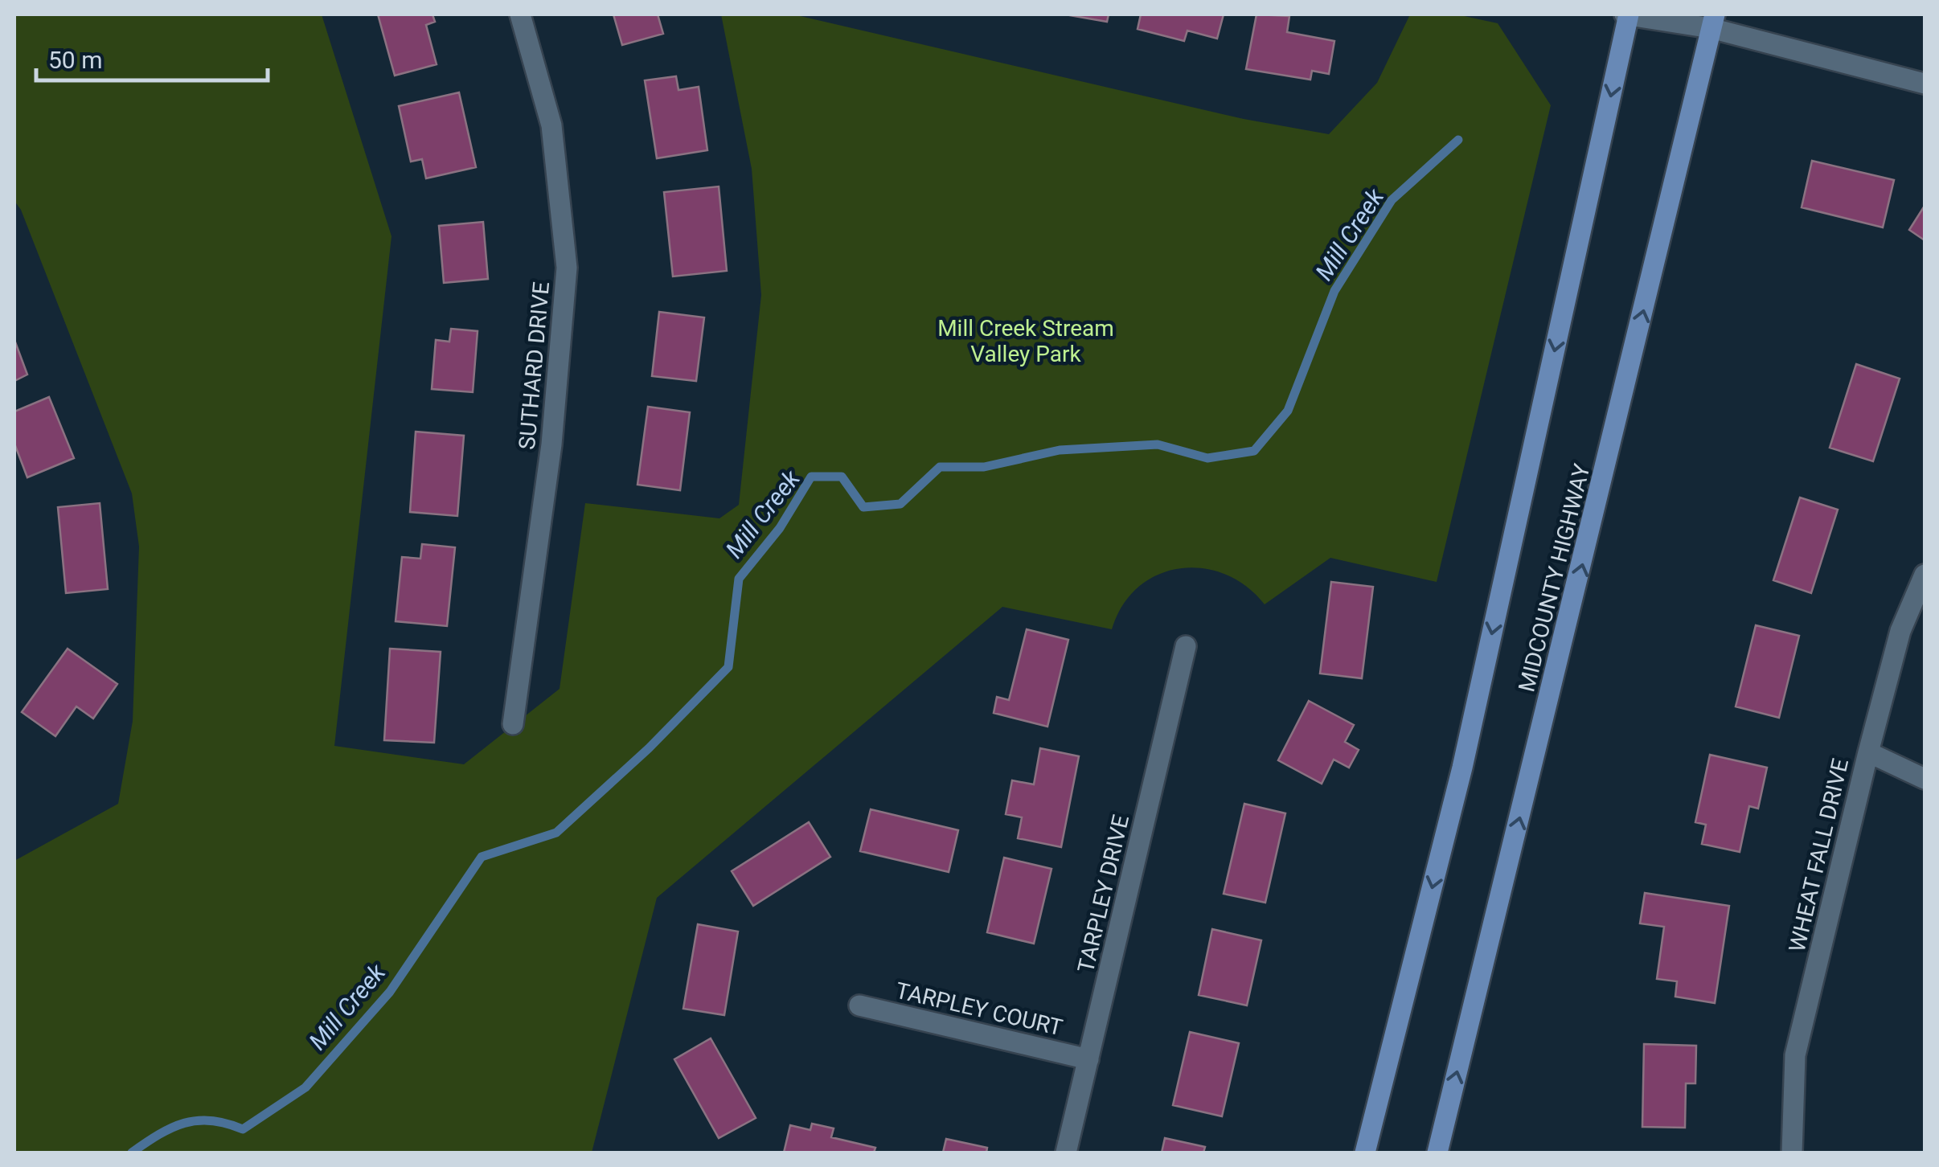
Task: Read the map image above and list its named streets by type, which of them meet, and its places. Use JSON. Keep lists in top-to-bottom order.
{
  "streets": {
    "main road": ["MIDCOUNTY HIGHWAY"],
    "street": [
      "SUTHARD DRIVE",
      "WHEAT FALL DRIVE",
      "TARPLEY DRIVE",
      "TARPLEY COURT"
    ]
  },
  "crossings": [
    ["TARPLEY DRIVE", "TARPLEY COURT"]
  ],
  "water": ["Mill Creek"],
  "parks": ["Mill Creek Stream Valley Park"],
  "scale_bar": "50 m"
}
